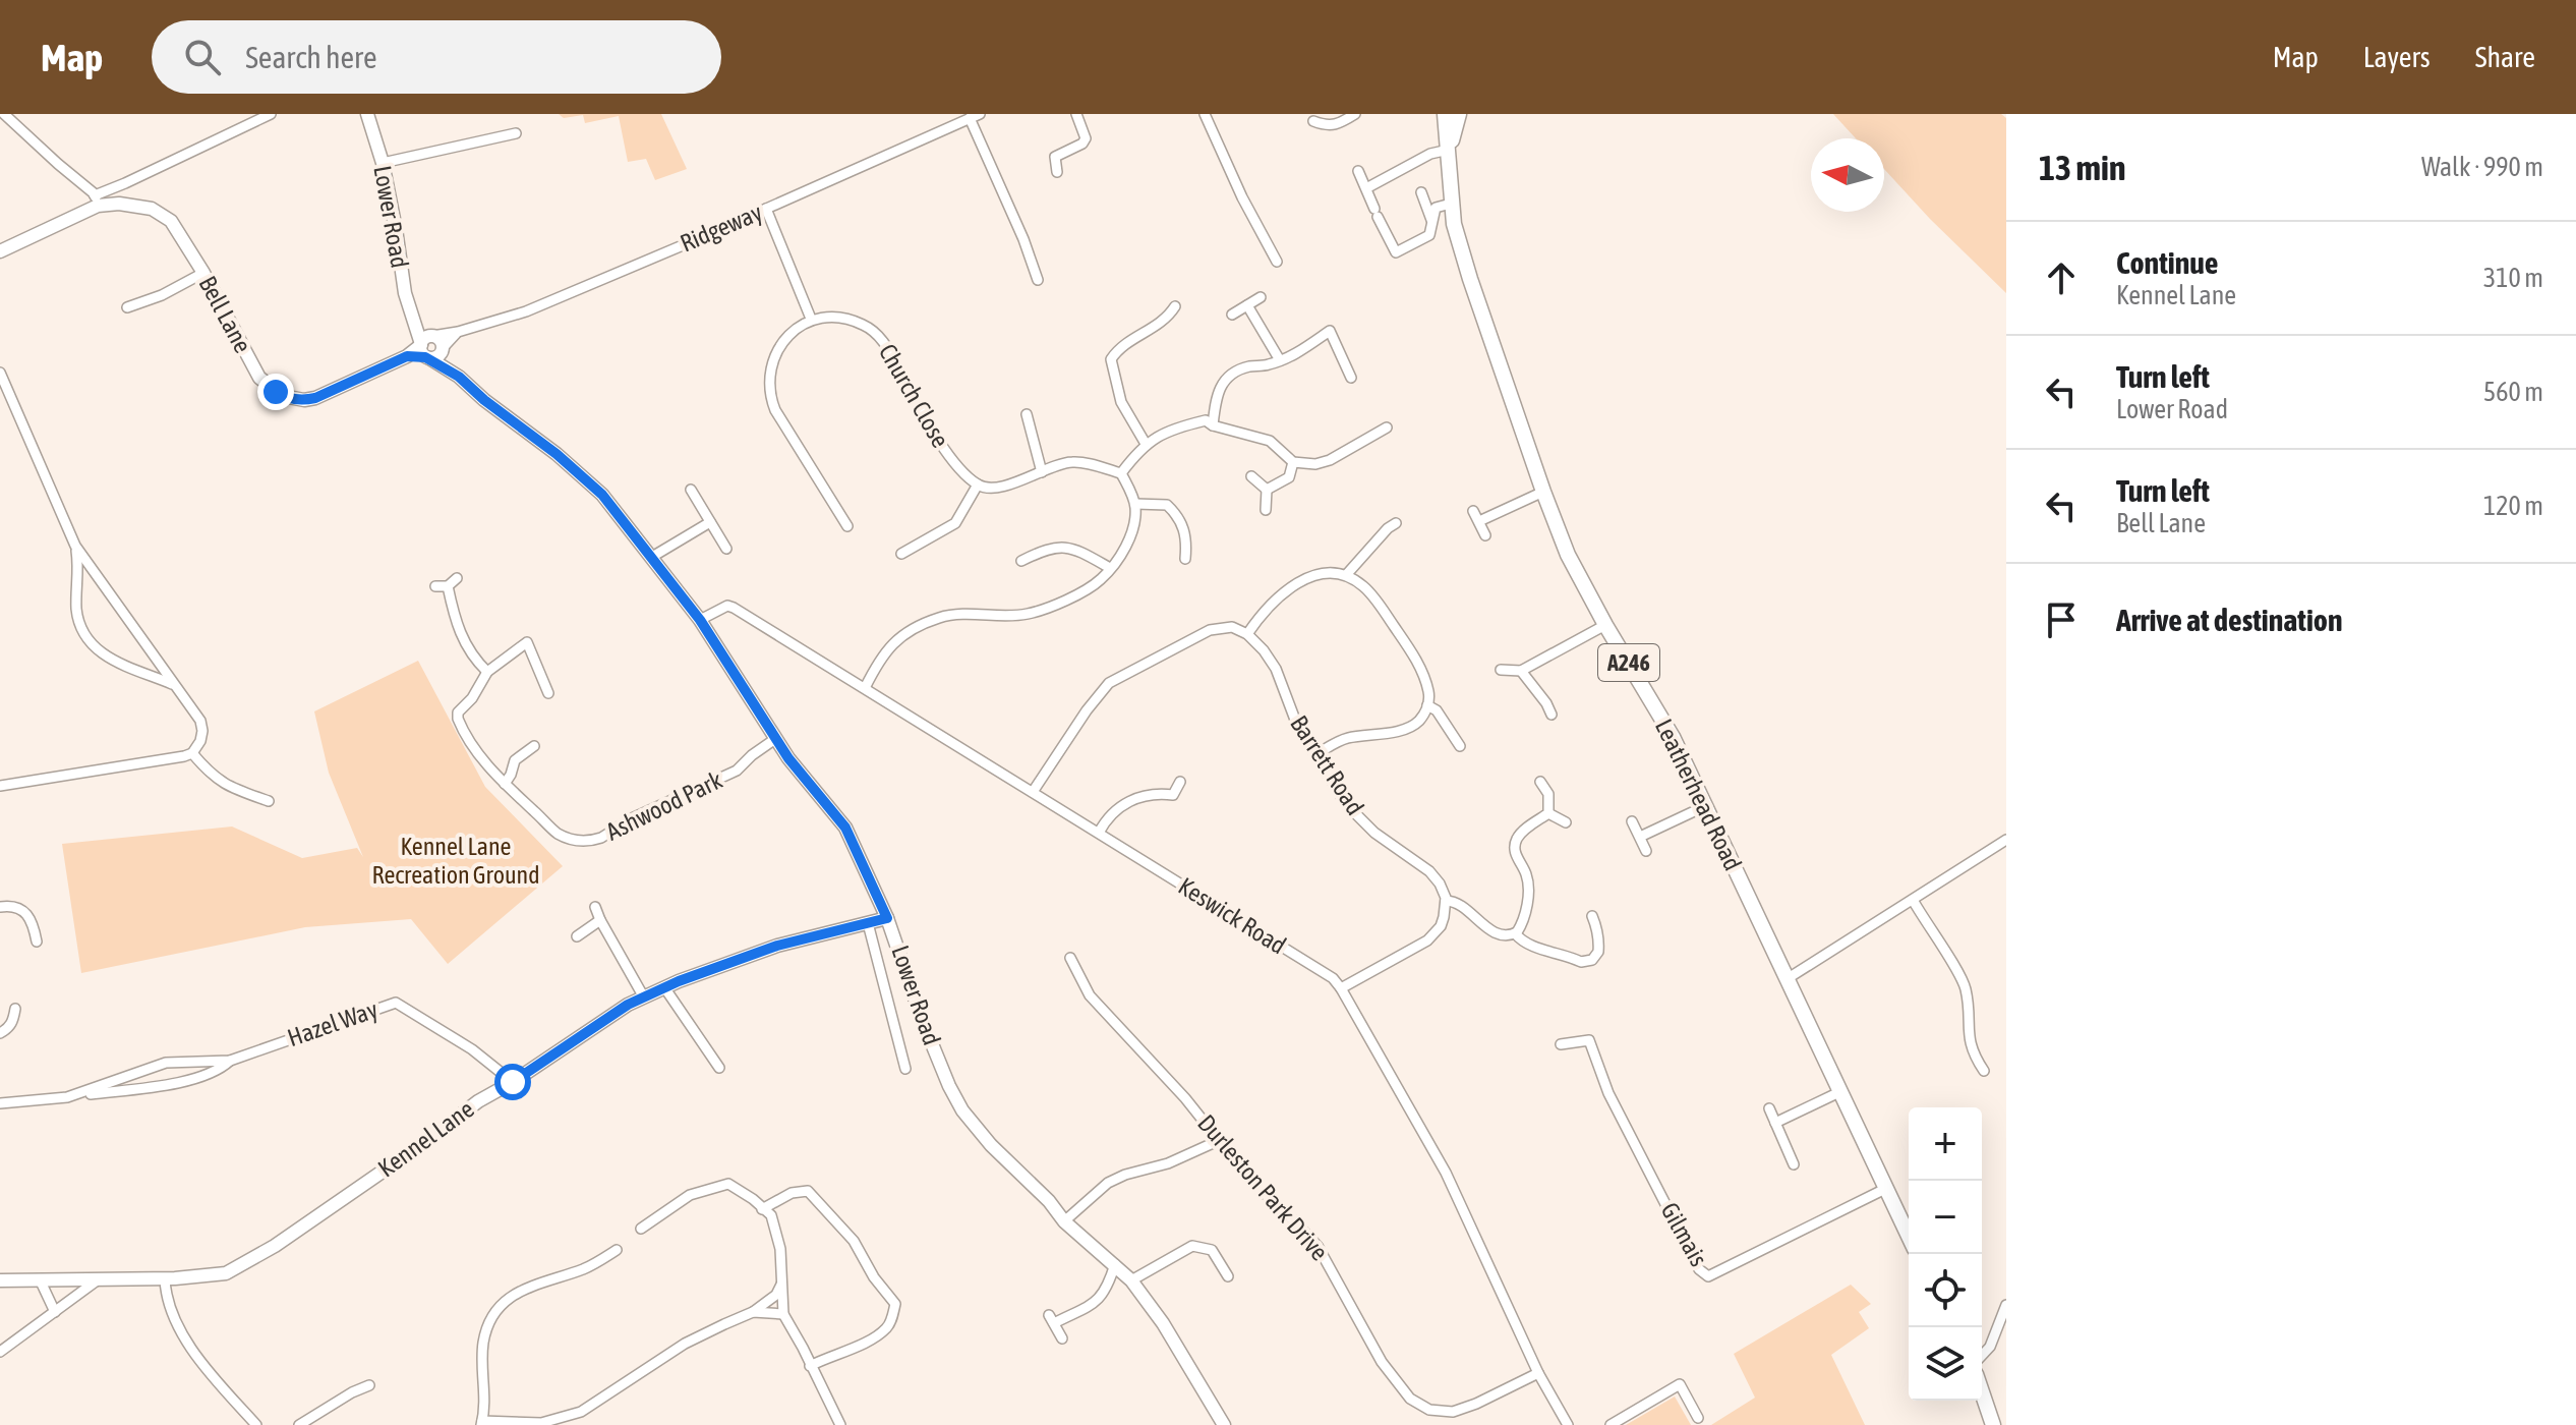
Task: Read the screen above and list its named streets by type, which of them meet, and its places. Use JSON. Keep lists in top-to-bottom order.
{
  "streets": {
    "main road": ["A246", "Leatherhead Road"],
    "street": [
      "Lower Road",
      "Ridgeway",
      "Bell Lane",
      "Church Close",
      "Barrett Road",
      "Ashwood Park",
      "Keswick Road",
      "Hazel Way",
      "Kennel Lane",
      "Durleston Park Drive",
      "Gilmais"
    ]
  },
  "crossings": [
    ["Lower Road", "Ridgeway"],
    ["Lower Road", "Bell Lane"],
    ["Lower Road", "Ashwood Park"],
    ["Lower Road", "Keswick Road"],
    ["Lower Road", "Kennel Lane"],
    ["Ridgeway", "Bell Lane"],
    ["A246", "Leatherhead Road"],
    ["Leatherhead Road", "Gilmais"],
    ["Keswick Road", "Durleston Park Drive"],
    ["Hazel Way", "Kennel Lane"]
  ],
  "parks": ["Kennel Lane Recreation Ground"],
  "north": "left",
  "page": {
    "header": "Map",
    "search": "Search here",
    "nav": ["Map", "Layers", "Share"],
    "heading": ["13 min", "Walk · 990 m"],
    "list": [
      ["Continue", "Kennel Lane", "310 m"],
      ["Turn left", "Lower Road", "560 m"],
      ["Turn left", "Bell Lane", "120 m"],
      "Arrive at destination"
    ],
    "map_buttons": ["+", "−"]
  }
}
